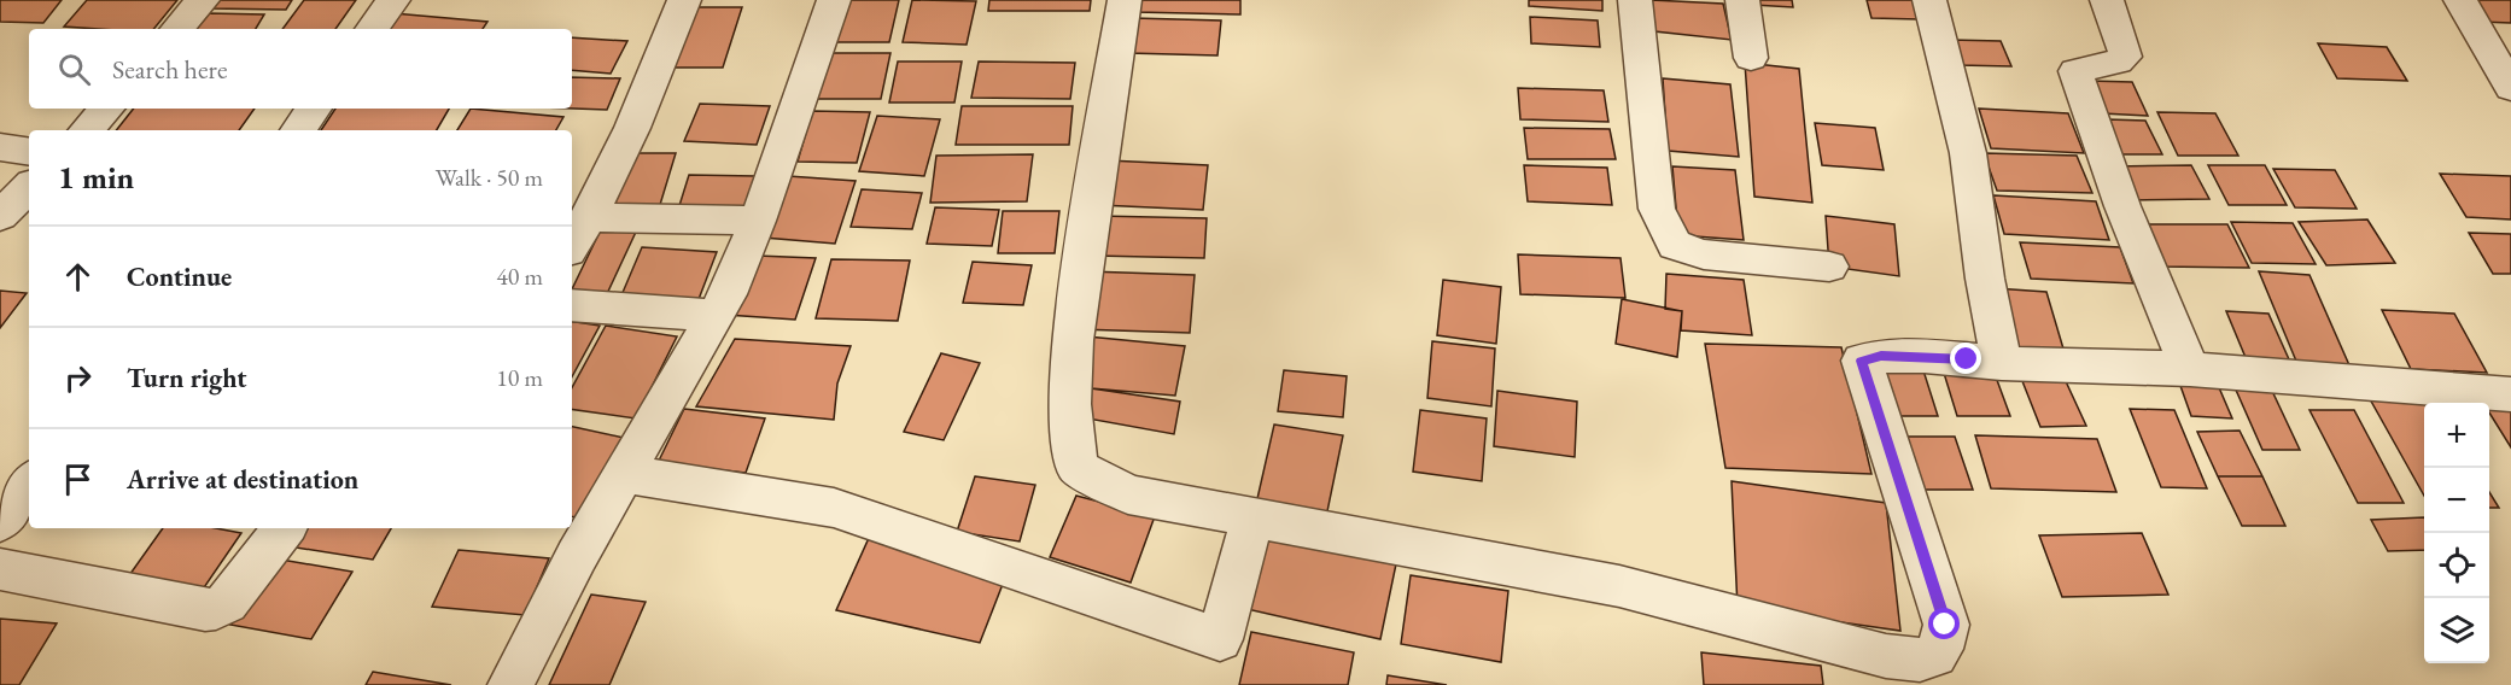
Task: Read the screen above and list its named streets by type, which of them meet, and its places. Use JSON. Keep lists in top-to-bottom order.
{
  "page": {
    "search": "Search here",
    "heading": ["1 min", "Walk · 50 m"],
    "list": [
      ["Continue", "40 m"],
      ["Turn right", "10 m"],
      "Arrive at destination"
    ],
    "map_buttons": ["+", "−"]
  }
}
